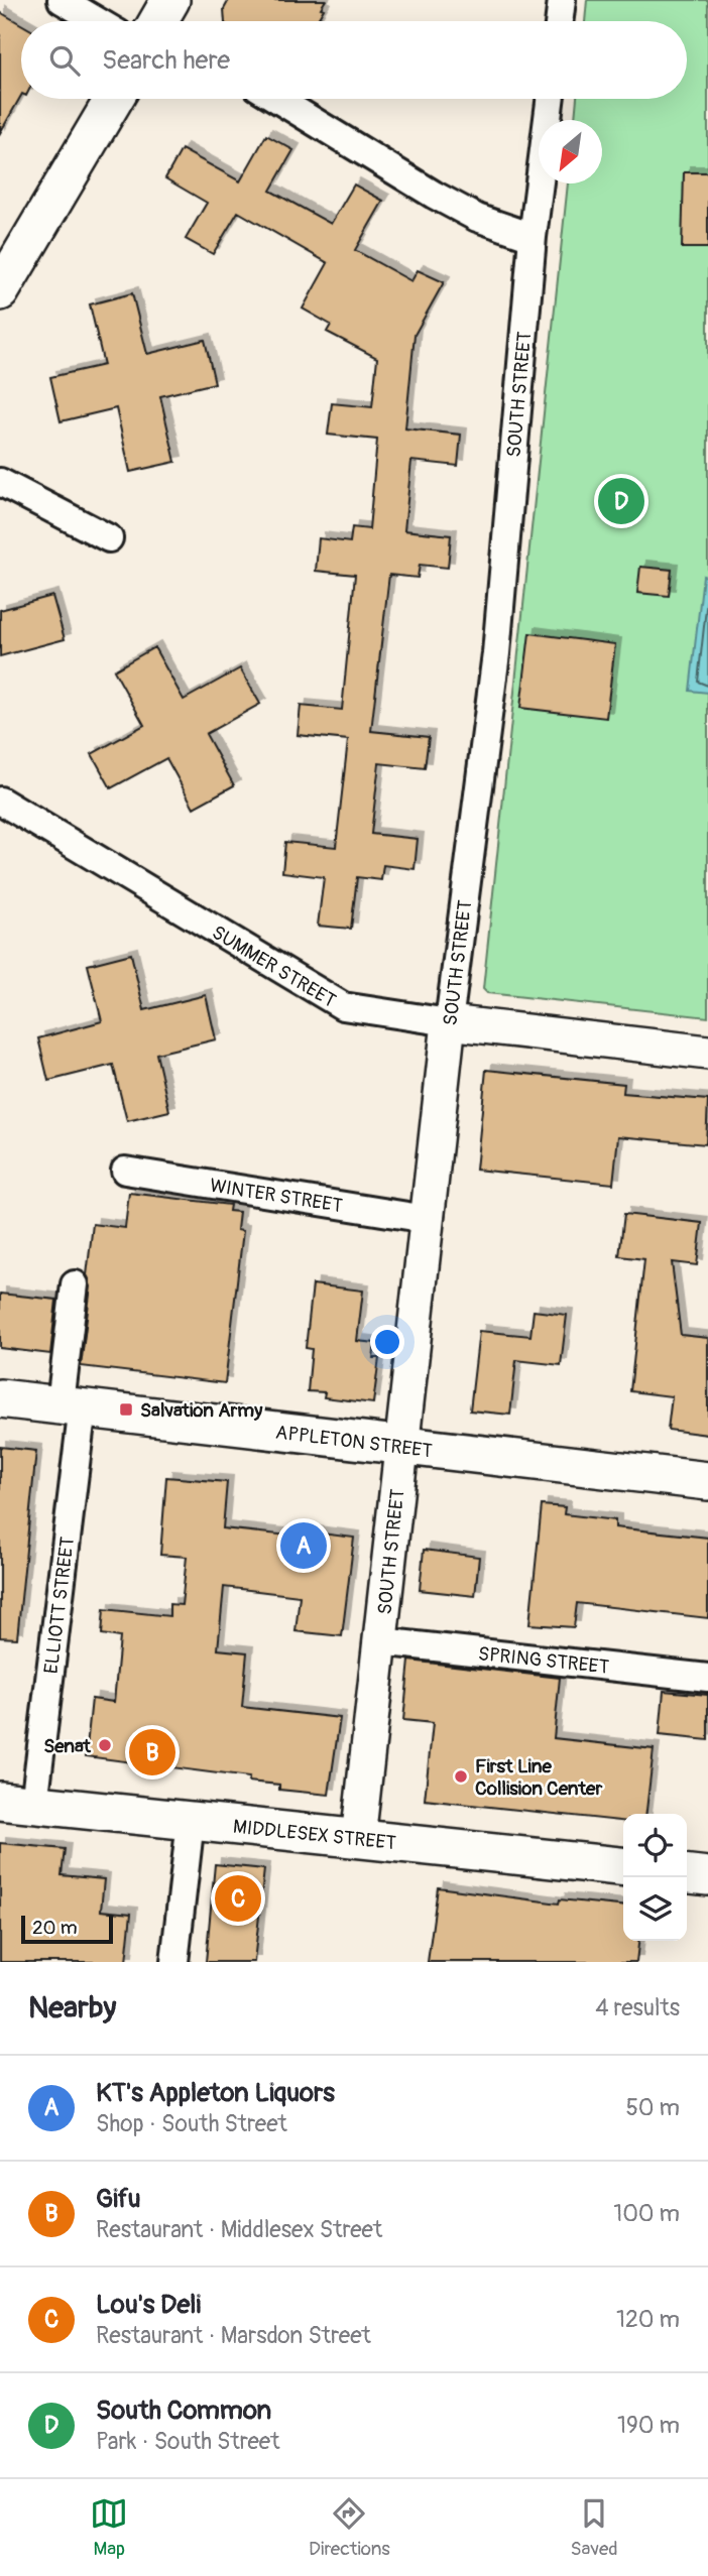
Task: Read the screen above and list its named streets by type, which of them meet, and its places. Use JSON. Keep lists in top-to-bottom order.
{
  "streets": {
    "main road": ["APPLETON STREET", "MIDDLESEX STREET"],
    "street": [
      "SOUTH STREET",
      "SUMMER STREET",
      "WINTER STREET",
      "ELLIOTT STREET",
      "SPRING STREET"
    ]
  },
  "crossings": [
    ["SOUTH STREET", "SUMMER STREET"],
    ["SOUTH STREET", "WINTER STREET"],
    ["SOUTH STREET", "APPLETON STREET"],
    ["SOUTH STREET", "SPRING STREET"],
    ["SOUTH STREET", "MIDDLESEX STREET"],
    ["APPLETON STREET", "ELLIOTT STREET"],
    ["ELLIOTT STREET", "MIDDLESEX STREET"]
  ],
  "places": {
    "transit": ["Salvation Army"],
    "other": ["Senat", "First Line Collision Center"]
  },
  "scale_bar": "20 m",
  "north": "bottom left",
  "page": {
    "search": "Search here",
    "pins": [
      "D",
      "A",
      "B",
      "C"
    ],
    "scale": "20 m",
    "heading": ["Nearby", "4 results"],
    "list": [
      {
        "mark": "A",
        "name": "KT's Appleton Liquors",
        "note": "Shop · South Street",
        "value": "50 m"
      },
      {
        "mark": "B",
        "name": "Gifu",
        "note": "Restaurant · Middlesex Street",
        "value": "100 m"
      },
      {
        "mark": "C",
        "name": "Lou's Deli",
        "note": "Restaurant · Marsdon Street",
        "value": "120 m"
      },
      {
        "mark": "D",
        "name": "South Common",
        "note": "Park · South Street",
        "value": "190 m"
      }
    ],
    "nav": ["Map", "Directions", "Saved"]
  }
}
